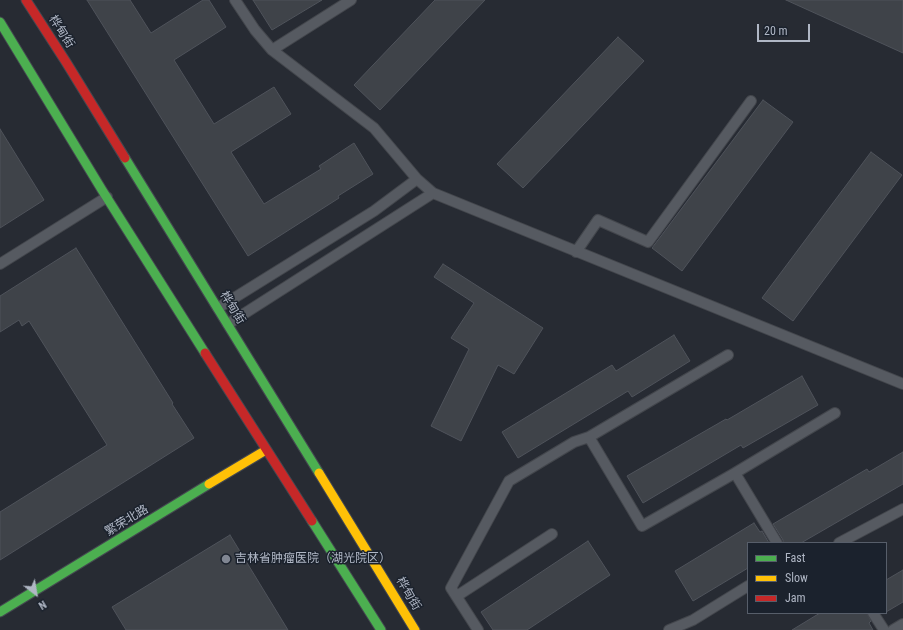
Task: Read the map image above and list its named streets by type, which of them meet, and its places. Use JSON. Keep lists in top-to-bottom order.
{
  "streets": {
    "street": ["桦甸街", "繁荣北路"]
  },
  "places": ["吉林省肿瘤医院（湖光院区）"],
  "legend": ["Fast", "Slow", "Jam"],
  "scale_bar": "20 m",
  "north": "bottom right"
}
